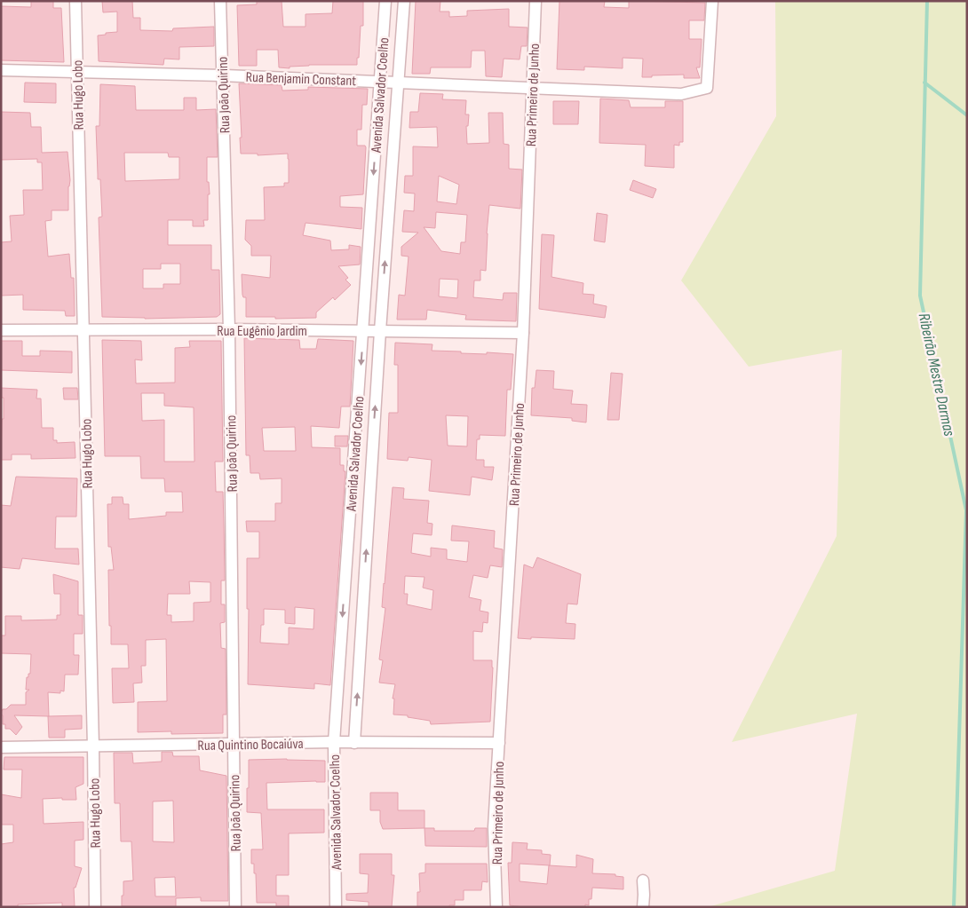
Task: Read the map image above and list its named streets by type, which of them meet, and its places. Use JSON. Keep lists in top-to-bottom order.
{
  "streets": {
    "street": [
      "Rua Benjamin Constant",
      "Rua Hugo Lobo",
      "Rua João Quirino",
      "Avenida Salvador Coelho",
      "Rua Primeiro de Junho",
      "Rua Eugênio Jardim",
      "Rua Quintino Bocaiúva"
    ]
  },
  "crossings": [
    ["Rua Benjamin Constant", "Rua Hugo Lobo"],
    ["Rua Benjamin Constant", "Rua João Quirino"],
    ["Rua Benjamin Constant", "Avenida Salvador Coelho"],
    ["Rua Benjamin Constant", "Rua Primeiro de Junho"],
    ["Rua Hugo Lobo", "Rua Eugênio Jardim"],
    ["Rua Hugo Lobo", "Rua Quintino Bocaiúva"],
    ["Rua João Quirino", "Rua Eugênio Jardim"],
    ["Rua João Quirino", "Rua Quintino Bocaiúva"],
    ["Avenida Salvador Coelho", "Rua Eugênio Jardim"],
    ["Avenida Salvador Coelho", "Rua Quintino Bocaiúva"],
    ["Rua Primeiro de Junho", "Rua Eugênio Jardim"],
    ["Rua Primeiro de Junho", "Rua Quintino Bocaiúva"]
  ],
  "water": ["Ribeirão Mestre Darmas"]
}
